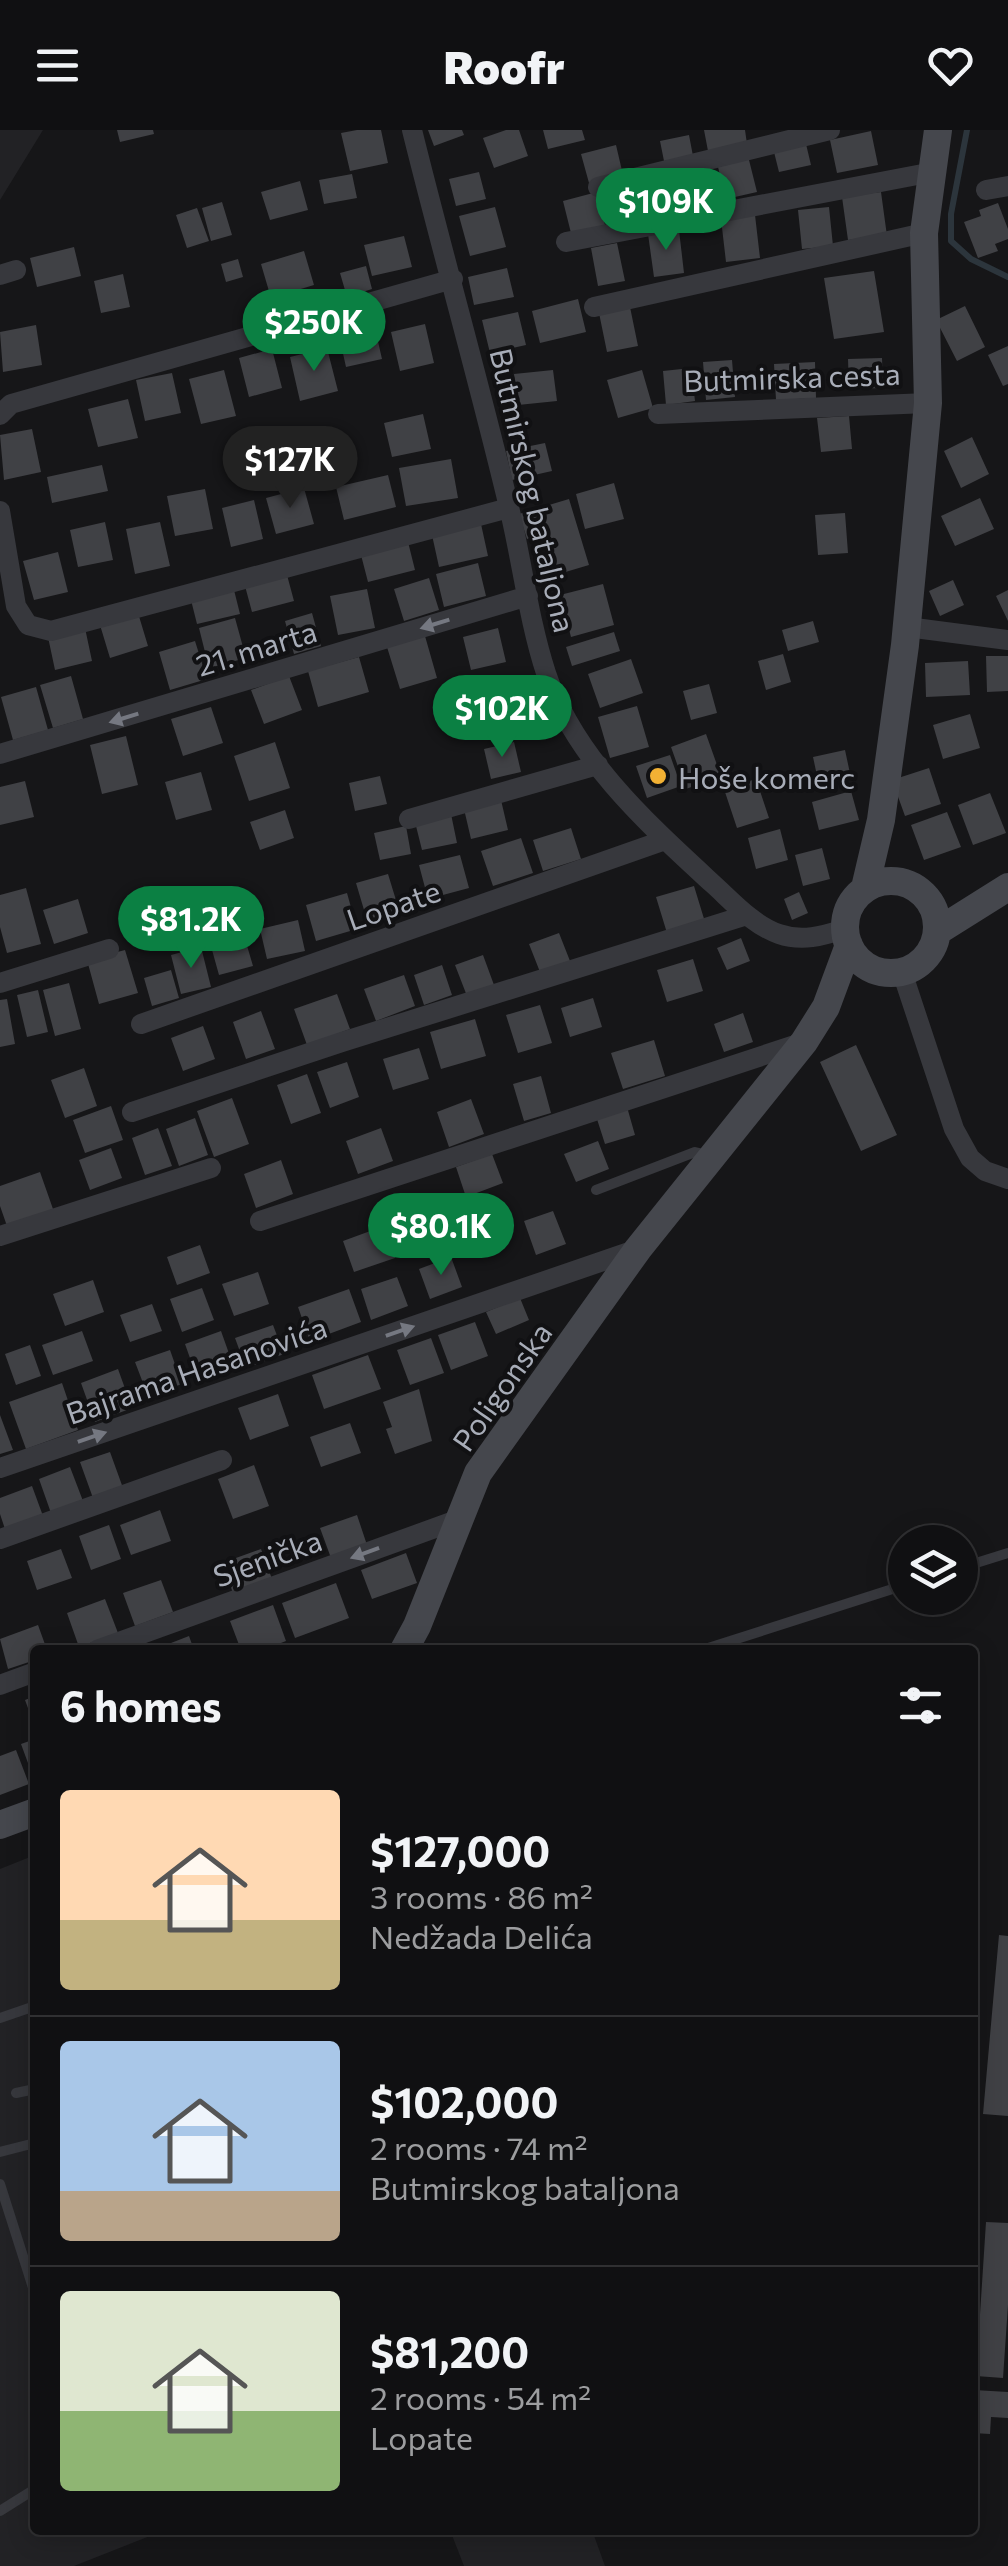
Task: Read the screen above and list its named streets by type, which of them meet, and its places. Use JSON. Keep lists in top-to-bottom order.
{
  "streets": {
    "street": [
      "Butmirska cesta",
      "Butmirskog bataljona",
      "21. marta",
      "Lopate",
      "Bajrama Hasanovića",
      "Poligonska",
      "Sjenička"
    ]
  },
  "crossings": [
    ["Butmirska cesta", "Butmirskog bataljona"],
    ["Butmirska cesta", "Poligonska"],
    ["Butmirskog bataljona", "21. marta"],
    ["Butmirskog bataljona", "Lopate"],
    ["Butmirskog bataljona", "Poligonska"],
    ["Bajrama Hasanovića", "Poligonska"],
    ["Poligonska", "Sjenička"]
  ],
  "one_way": ["21. marta"],
  "places": ["Hoše komerc"],
  "page": {
    "header": "Roofr",
    "price": [
      "$109K",
      "$250K",
      "$127K",
      "$102K",
      "$81.2K",
      "$80.1K"
    ],
    "heading": "6 homes",
    "list": [
      {
        "name": "$127,000",
        "note": "3 rooms · 86 m² · Nedžada Delića"
      },
      {
        "name": "$102,000",
        "note": "2 rooms · 74 m² · Butmirskog bataljona"
      },
      {
        "name": "$81,200",
        "note": "2 rooms · 54 m² · Lopate"
      }
    ]
  }
}
